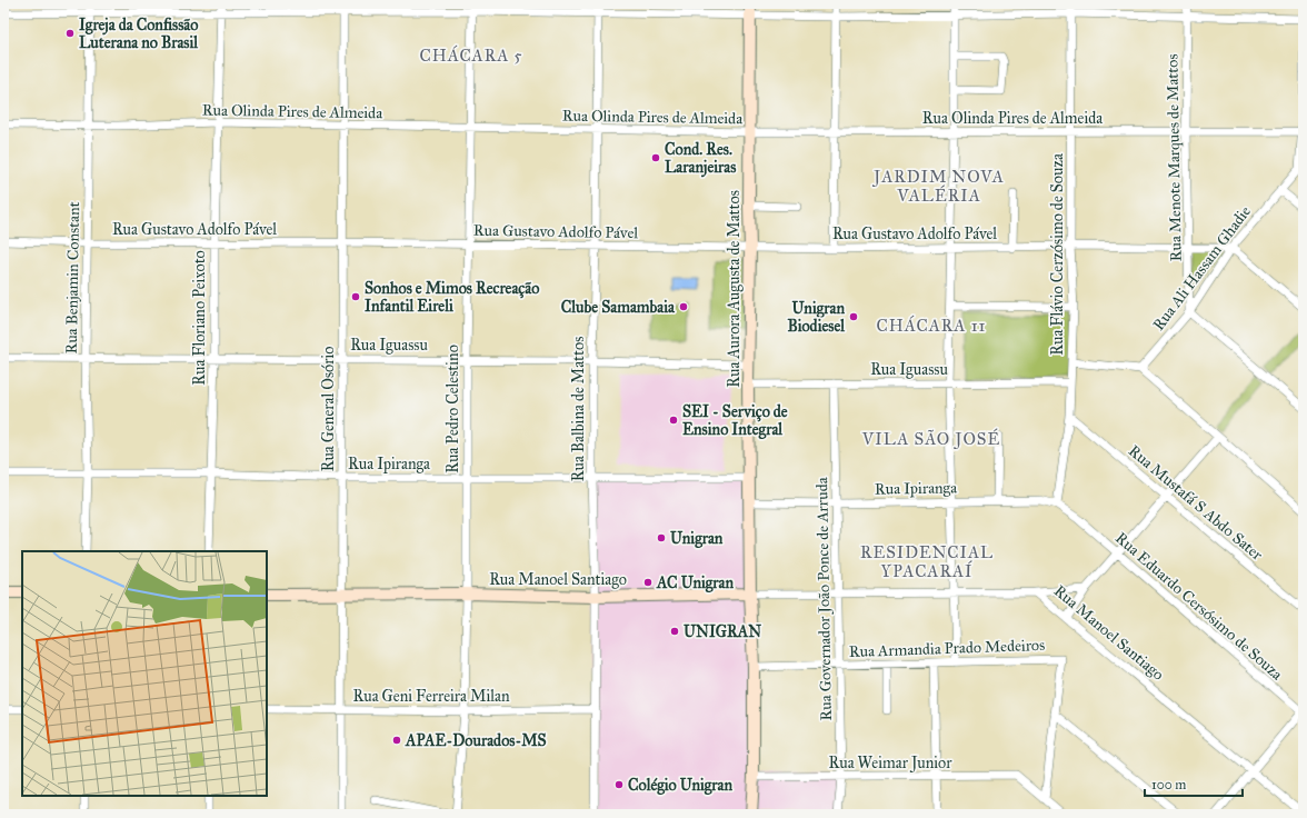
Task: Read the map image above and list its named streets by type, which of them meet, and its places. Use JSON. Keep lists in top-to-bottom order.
{
  "streets": {
    "street": [
      "Rua Olinda Pires de Almeida",
      "Rua Menote Marques de Mattos",
      "Rua Gustavo Adolfo Pável",
      "Rua Flávio Cerzósimo de Souza",
      "Rua Ali Hassam Ghadie",
      "Rua Benjamin Constant",
      "Rua Aurora Augusta de Mattos",
      "Rua Floriano Peixoto",
      "Rua Iguassu",
      "Rua General Osório",
      "Rua Pedro Celestino",
      "Rua Balbina de Mattos",
      "Rua Ipiranga",
      "Rua Mustafá S Abdo Sater",
      "Rua Manoel Santiago",
      "Rua Governador João Ponce de Arruda",
      "Rua Eduardo Cersósimo de Souza",
      "Rua Armandia Prado Medeiros",
      "Rua Geni Ferreira Milan",
      "Rua Weimar Junior"
    ]
  },
  "crossings": [
    ["Rua Olinda Pires de Almeida", "Rua Menote Marques de Mattos"],
    ["Rua Olinda Pires de Almeida", "Rua Flávio Cerzósimo de Souza"],
    ["Rua Olinda Pires de Almeida", "Rua Benjamin Constant"],
    ["Rua Olinda Pires de Almeida", "Rua Aurora Augusta de Mattos"],
    ["Rua Olinda Pires de Almeida", "Rua Floriano Peixoto"],
    ["Rua Olinda Pires de Almeida", "Rua General Osório"],
    ["Rua Olinda Pires de Almeida", "Rua Pedro Celestino"],
    ["Rua Olinda Pires de Almeida", "Rua Balbina de Mattos"],
    ["Rua Menote Marques de Mattos", "Rua Gustavo Adolfo Pável"],
    ["Rua Menote Marques de Mattos", "Rua Ali Hassam Ghadie"],
    ["Rua Gustavo Adolfo Pável", "Rua Flávio Cerzósimo de Souza"],
    ["Rua Gustavo Adolfo Pável", "Rua Ali Hassam Ghadie"],
    ["Rua Gustavo Adolfo Pável", "Rua Benjamin Constant"],
    ["Rua Gustavo Adolfo Pável", "Rua Aurora Augusta de Mattos"],
    ["Rua Gustavo Adolfo Pável", "Rua Floriano Peixoto"],
    ["Rua Gustavo Adolfo Pável", "Rua General Osório"],
    ["Rua Gustavo Adolfo Pável", "Rua Pedro Celestino"],
    ["Rua Gustavo Adolfo Pável", "Rua Balbina de Mattos"],
    ["Rua Flávio Cerzósimo de Souza", "Rua Iguassu"],
    ["Rua Flávio Cerzósimo de Souza", "Rua Ipiranga"],
    ["Rua Flávio Cerzósimo de Souza", "Rua Mustafá S Abdo Sater"],
    ["Rua Benjamin Constant", "Rua Iguassu"],
    ["Rua Benjamin Constant", "Rua Ipiranga"],
    ["Rua Aurora Augusta de Mattos", "Rua Iguassu"],
    ["Rua Aurora Augusta de Mattos", "Rua Ipiranga"],
    ["Rua Aurora Augusta de Mattos", "Rua Manoel Santiago"],
    ["Rua Aurora Augusta de Mattos", "Rua Armandia Prado Medeiros"],
    ["Rua Aurora Augusta de Mattos", "Rua Weimar Junior"],
    ["Rua Floriano Peixoto", "Rua Iguassu"],
    ["Rua Floriano Peixoto", "Rua Ipiranga"],
    ["Rua Iguassu", "Rua General Osório"],
    ["Rua Iguassu", "Rua Pedro Celestino"],
    ["Rua Iguassu", "Rua Balbina de Mattos"],
    ["Rua Iguassu", "Rua Governador João Ponce de Arruda"],
    ["Rua General Osório", "Rua Ipiranga"],
    ["Rua General Osório", "Rua Manoel Santiago"],
    ["Rua General Osório", "Rua Geni Ferreira Milan"],
    ["Rua Pedro Celestino", "Rua Ipiranga"],
    ["Rua Pedro Celestino", "Rua Manoel Santiago"],
    ["Rua Pedro Celestino", "Rua Geni Ferreira Milan"],
    ["Rua Balbina de Mattos", "Rua Ipiranga"],
    ["Rua Balbina de Mattos", "Rua Manoel Santiago"],
    ["Rua Balbina de Mattos", "Rua Geni Ferreira Milan"],
    ["Rua Ipiranga", "Rua Governador João Ponce de Arruda"],
    ["Rua Ipiranga", "Rua Eduardo Cersósimo de Souza"],
    ["Rua Manoel Santiago", "Rua Governador João Ponce de Arruda"],
    ["Rua Governador João Ponce de Arruda", "Rua Armandia Prado Medeiros"],
    ["Rua Governador João Ponce de Arruda", "Rua Weimar Junior"]
  ],
  "districts": [
    "CHÁCARA 5",
    "JARDIM NOVA VALÉRIA",
    "CHÁCARA 11",
    "VILA SÃO JOSÉ",
    "RESIDENCIAL YPACARAÍ"
  ],
  "places": [
    "Igreja da Confissão Luterana no Brasil",
    "Cond. Res. Laranjeiras",
    "Sonhos e Mimos Recreação Infantil Eireli",
    "Clube Samambaia",
    "Unigran Biodiesel",
    "SEI - Serviço de Ensino Integral",
    "Unigran",
    "AC Unigran",
    "UNIGRAN",
    "APAE-Dourados-MS",
    "Colégio Unigran"
  ],
  "scale_bar": "100 m"
}
